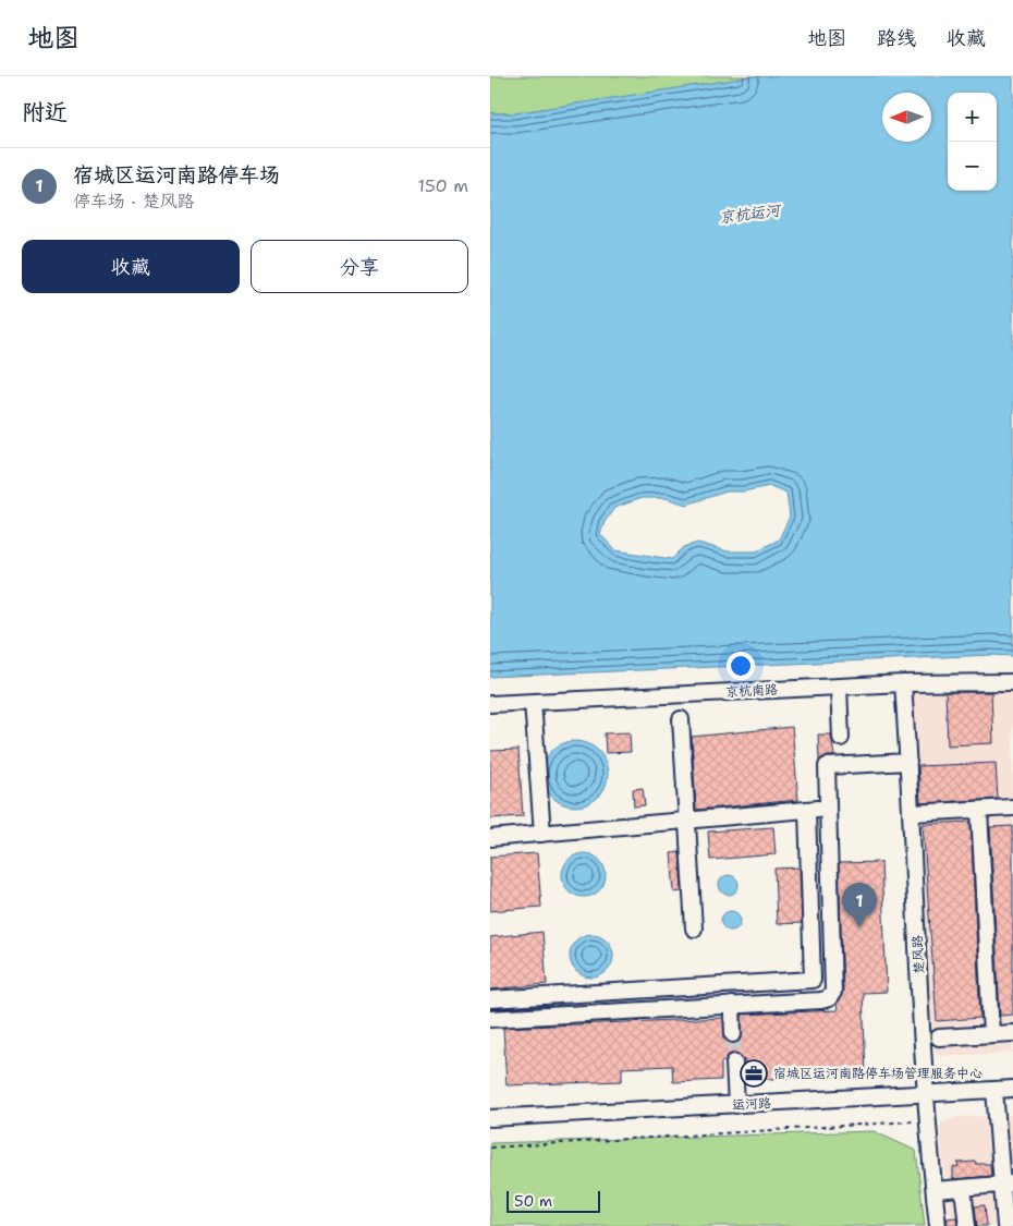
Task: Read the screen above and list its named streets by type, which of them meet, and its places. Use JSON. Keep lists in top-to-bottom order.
{
  "streets": {
    "street": ["京杭南路", "楚风路", "运河路"]
  },
  "crossings": [
    ["京杭南路", "楚风路"],
    ["楚风路", "运河路"]
  ],
  "water": ["京杭运河"],
  "places": {
    "office": ["宿城区运河南路停车场管理服务中心"]
  },
  "scale_bar": "50 m",
  "north": "left",
  "page": {
    "header": "地图",
    "nav": ["地图", "路线", "收藏"],
    "heading": "附近",
    "map_buttons": ["+", "−"],
    "list": [
      {
        "mark": "1",
        "name": "宿城区运河南路停车场",
        "note": "停车场 · 楚风路",
        "value": "150 m"
      }
    ],
    "buttons": ["收藏", "分享"],
    "pins": "1",
    "scale": "50 m"
  }
}
